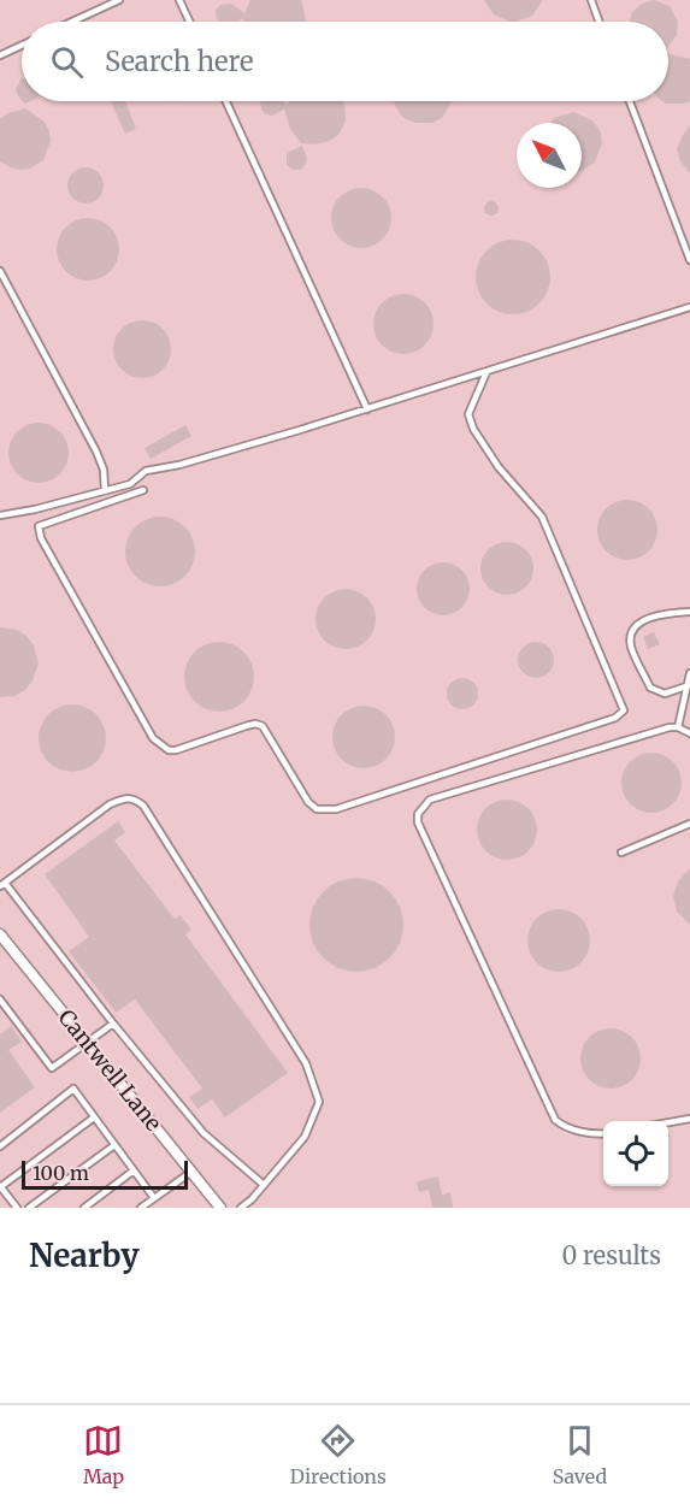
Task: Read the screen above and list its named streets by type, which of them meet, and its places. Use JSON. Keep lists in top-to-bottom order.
{
  "streets": {
    "street": ["Cantwell Lane"]
  },
  "scale_bar": "100 m",
  "north": "top left",
  "page": {
    "search": "Search here",
    "scale": "100 m",
    "heading": ["Nearby", "0 results"],
    "nav": ["Map", "Directions", "Saved"]
  }
}
